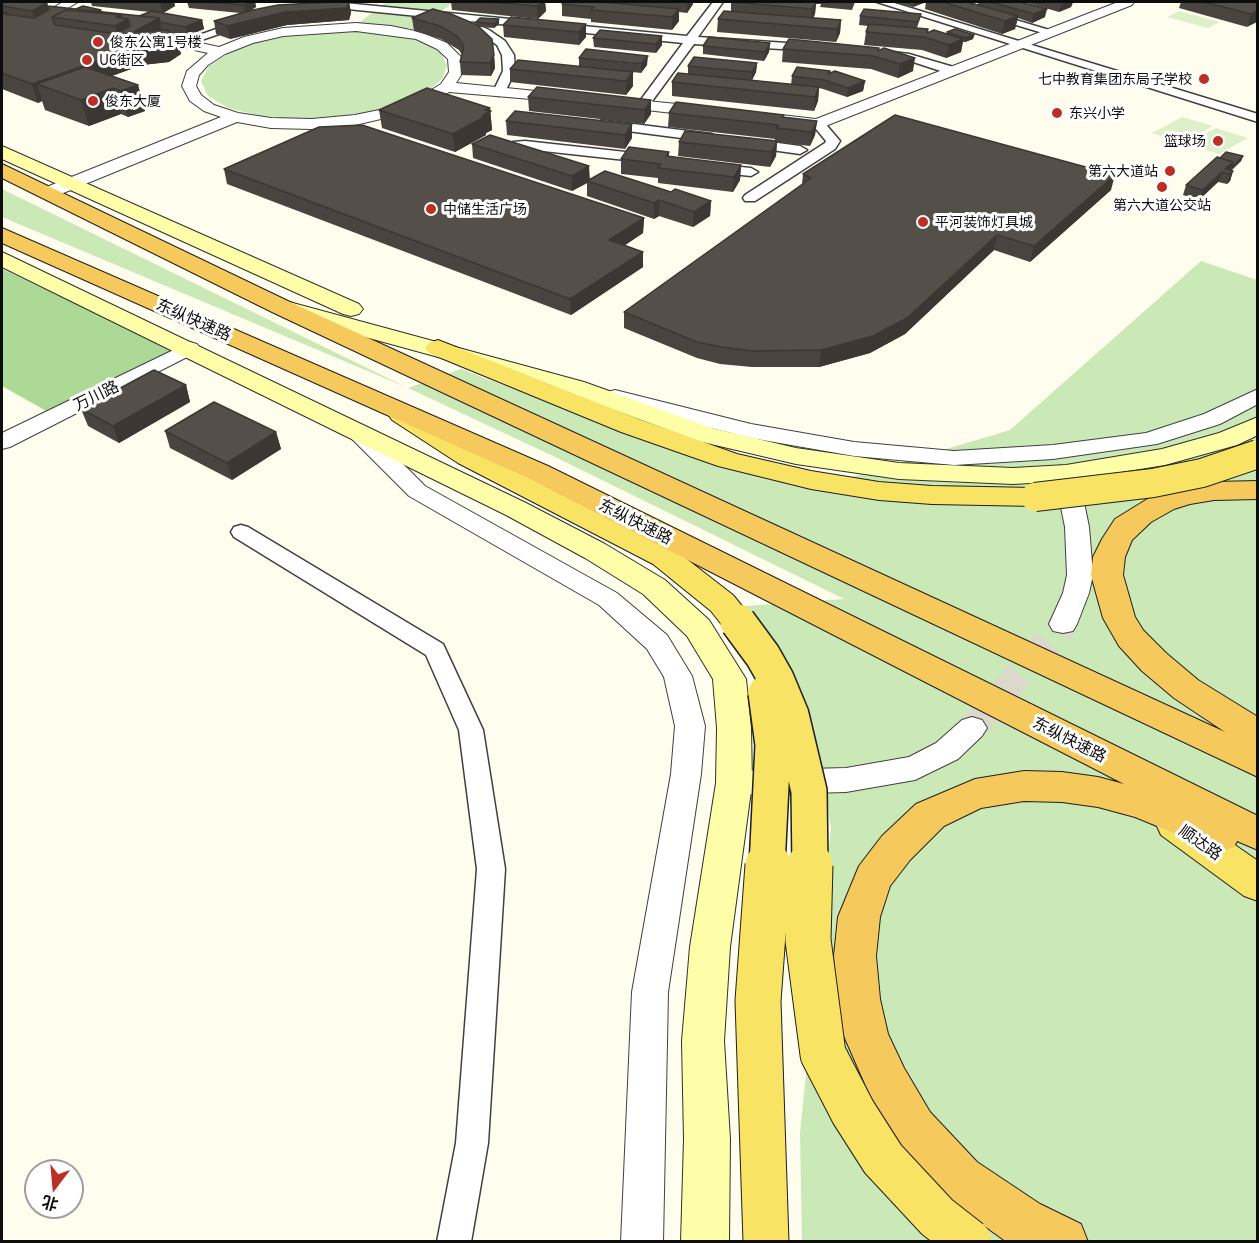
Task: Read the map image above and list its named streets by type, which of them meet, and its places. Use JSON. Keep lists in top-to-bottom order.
{
  "streets": {
    "highway": ["东纵快速路"],
    "main road": ["顺达路"],
    "street": ["万川路"]
  },
  "places": [
    "俊东公寓1号楼",
    "U6街区",
    "七中教育集团东局子学校",
    "俊东大厦",
    "东兴小学",
    "篮球场",
    "第六大道站",
    "第六大道公交站",
    "中储生活广场",
    "平河装饰灯具城"
  ],
  "north": "bottom"
}
